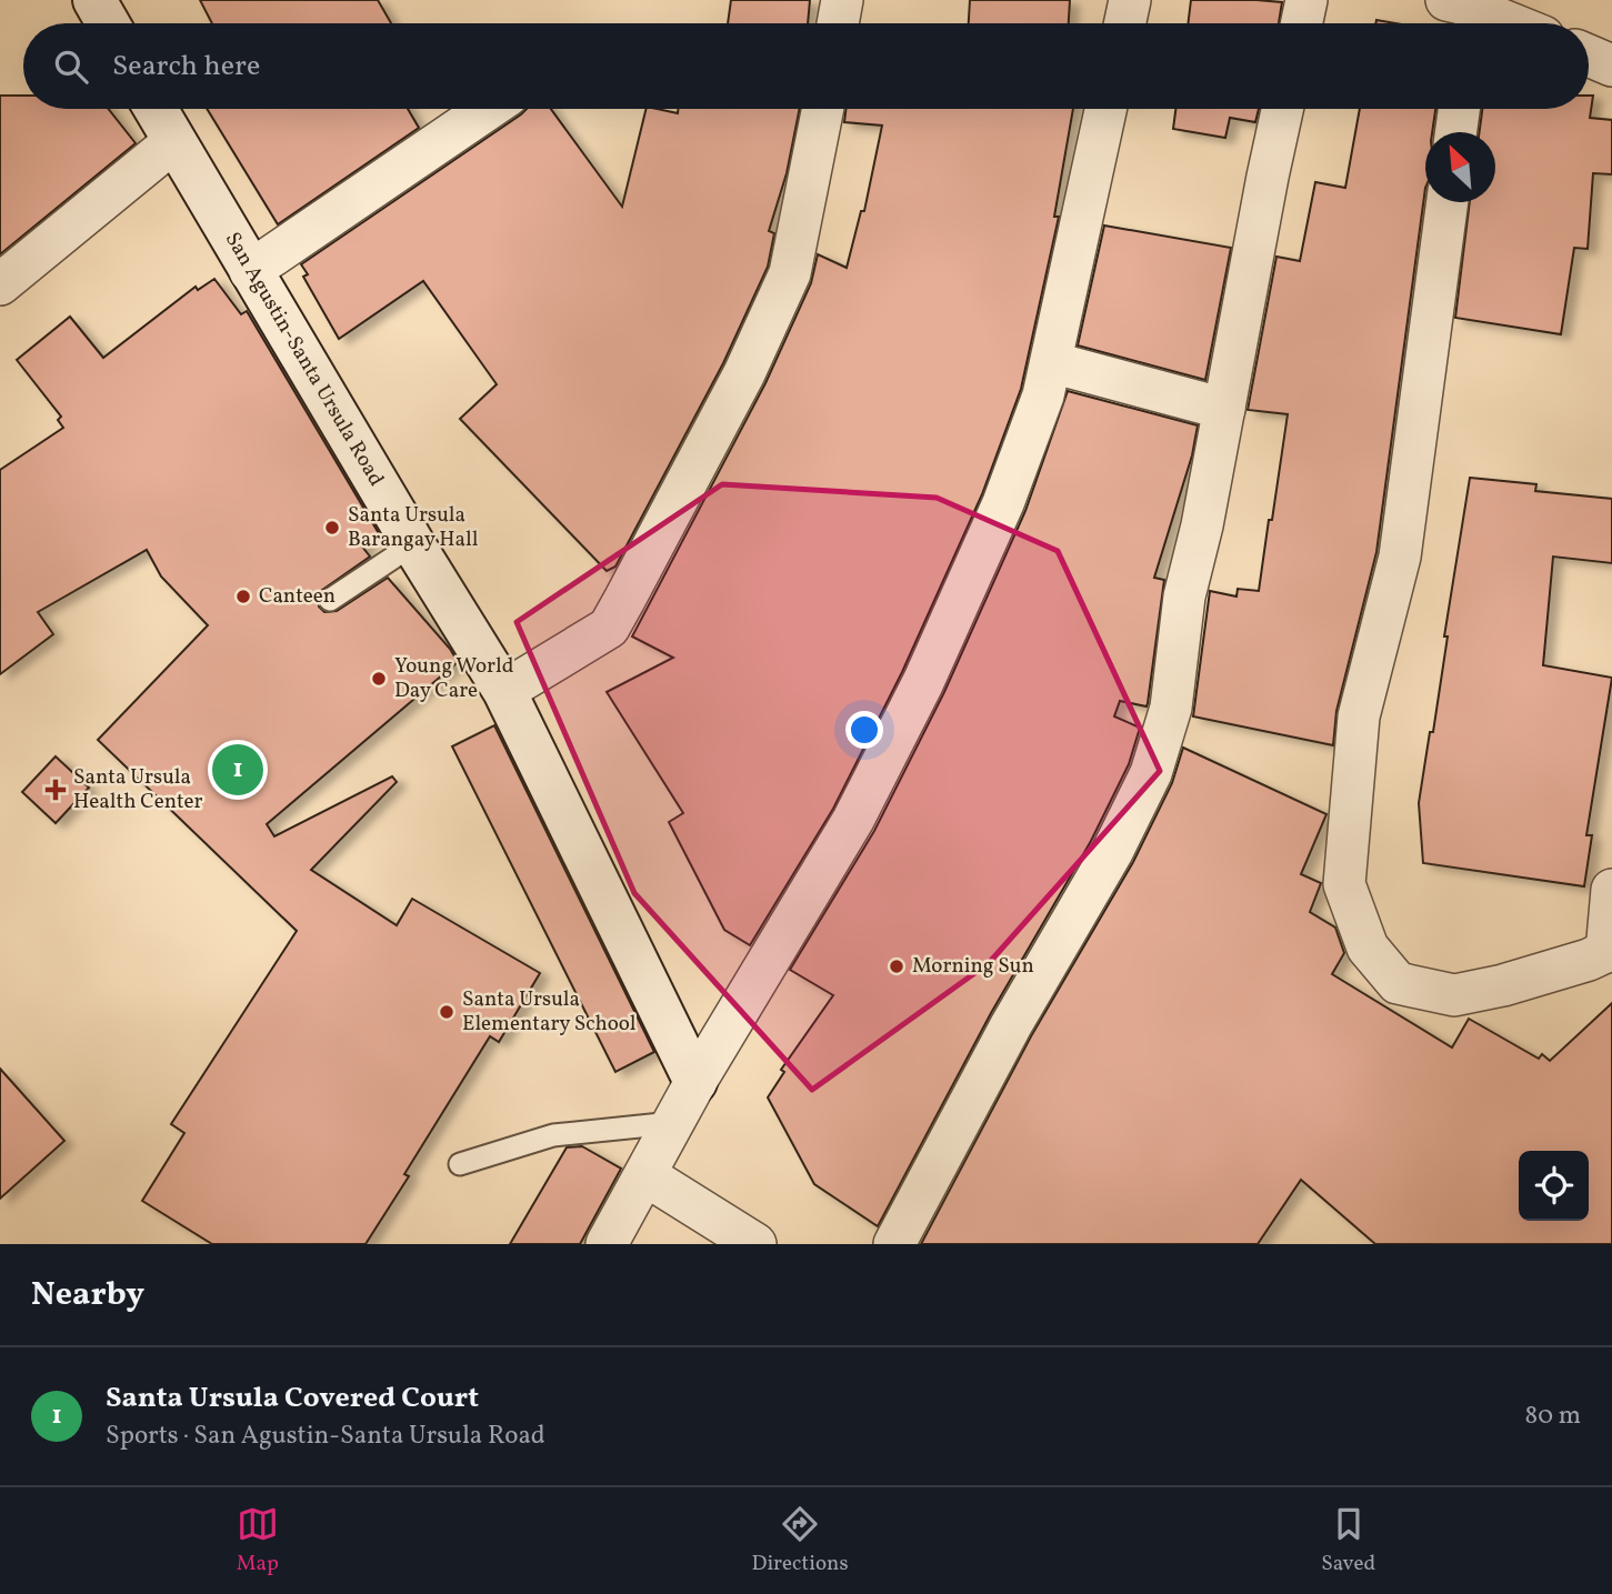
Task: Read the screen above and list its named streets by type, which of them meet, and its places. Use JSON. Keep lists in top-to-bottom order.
{
  "streets": {
    "street": ["San Agustin-Santa Ursula Road"]
  },
  "places": {
    "other": [
      "Santa Ursula Barangay Hall",
      "Canteen",
      "Young World Day Care",
      "Morning Sun",
      "Santa Ursula Elementary School"
    ],
    "health": ["Santa Ursula Health Center"]
  },
  "north": "top left",
  "page": {
    "search": "Search here",
    "pins": "1",
    "heading": "Nearby",
    "list": [
      {
        "mark": "1",
        "name": "Santa Ursula Covered Court",
        "note": "Sports · San Agustin-Santa Ursula Road",
        "value": "80 m"
      }
    ],
    "nav": ["Map", "Directions", "Saved"]
  }
}
